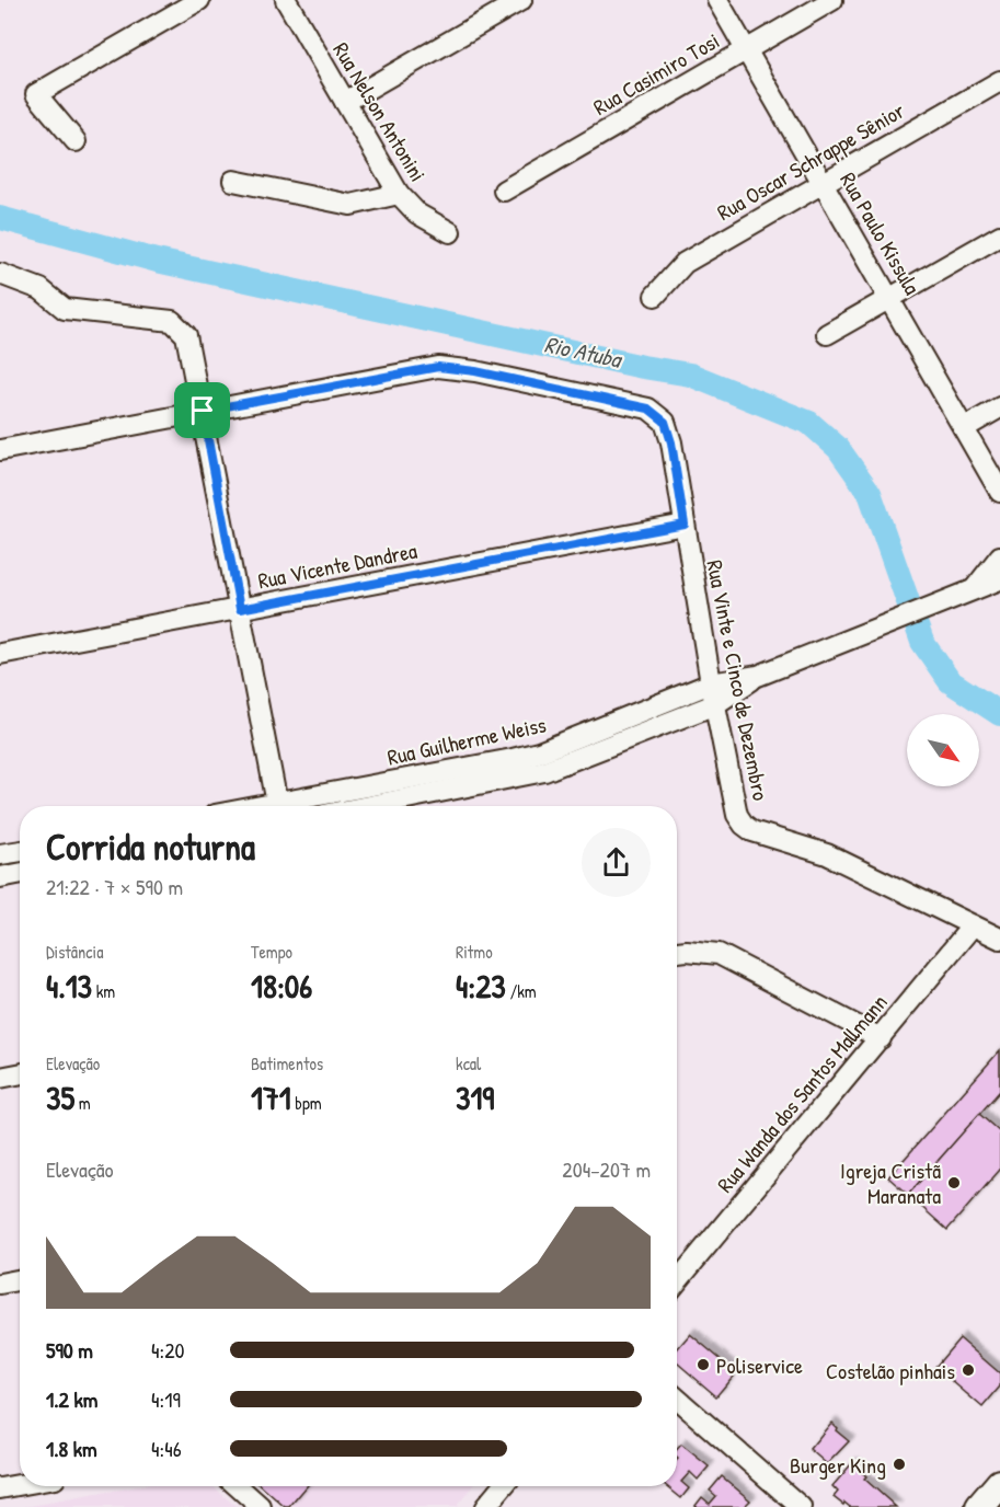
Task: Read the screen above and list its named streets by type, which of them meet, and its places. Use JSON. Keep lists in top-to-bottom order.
{
  "streets": {
    "street": [
      "Rua Casimiro Tosi",
      "Rua Nelson Antonini",
      "Rua Oscar Schrappe Sênior",
      "Rua Paulo Kissula",
      "Rua Vicente Dandrea",
      "Rua Vinte e Cinco de Dezembro",
      "Rua Guilherme Weiss",
      "Rua Wanda dos Santos Mallmann"
    ]
  },
  "crossings": [
    ["Rua Casimiro Tosi", "Rua Paulo Kissula"],
    ["Rua Oscar Schrappe Sênior", "Rua Paulo Kissula"],
    ["Rua Vicente Dandrea", "Rua Vinte e Cinco de Dezembro"],
    ["Rua Vinte e Cinco de Dezembro", "Rua Guilherme Weiss"],
    ["Rua Vinte e Cinco de Dezembro", "Rua Wanda dos Santos Mallmann"]
  ],
  "water": ["Rio Atuba"],
  "places": [
    "Igreja Cristã Maranata",
    "Poliservice",
    "Costelão pinhais",
    "Burger King"
  ],
  "north": "bottom right",
  "page": {
    "heading": ["Corrida noturna", "21:22 · 7 × 590 m"],
    "stats": [
      ["Distância", "4.13 km"],
      ["Tempo", "18:06"],
      ["Ritmo", "4:23 /km"],
      ["Elevação", "35 m"],
      ["Batimentos", "171 bpm"],
      ["kcal", "319"]
    ],
    "chart": ["Elevação", "204–207 m"],
    "list": [
      {
        "name": "590 m",
        "note": "4:20"
      },
      {
        "name": "1.2 km",
        "note": "4:19"
      },
      {
        "name": "1.8 km",
        "note": "4:46"
      }
    ]
  }
}
